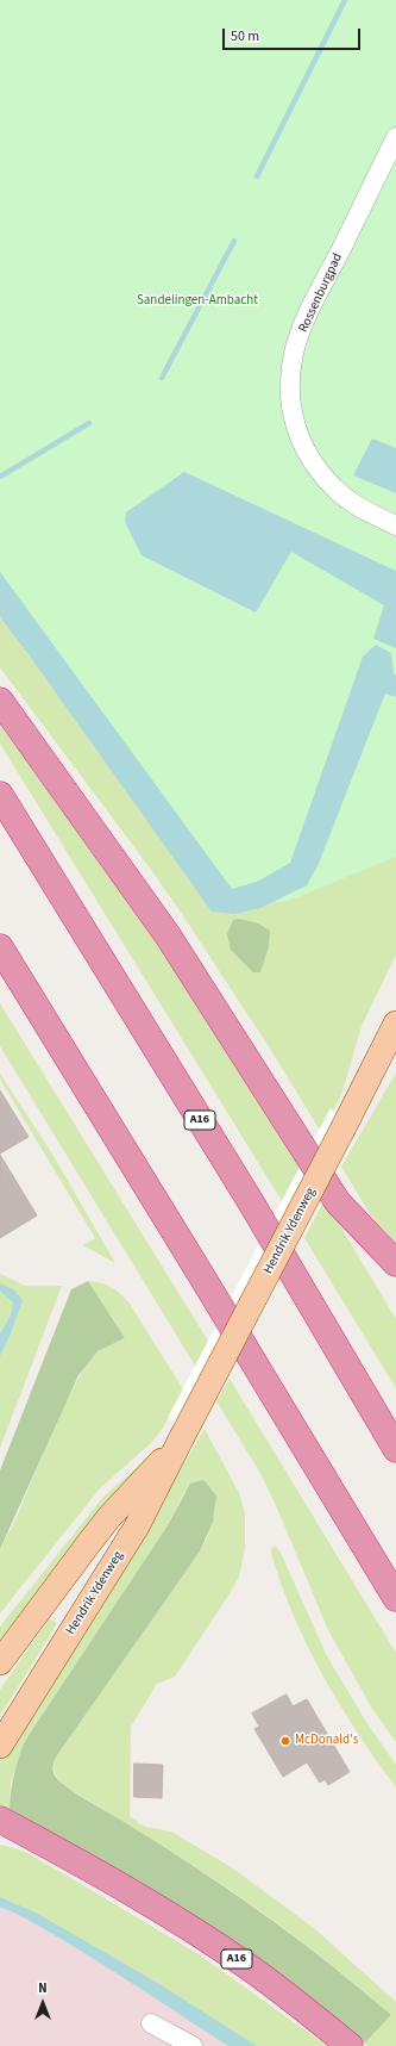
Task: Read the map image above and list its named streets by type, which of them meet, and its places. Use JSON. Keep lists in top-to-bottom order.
{
  "streets": {
    "highway": ["A16"],
    "main road": ["Hendrik Ydenweg"],
    "street": ["Rossenburgpad"]
  },
  "parks": ["Sandelingen-Ambacht"],
  "places": ["McDonald's"],
  "scale_bar": "50 m",
  "north": "top"
}
